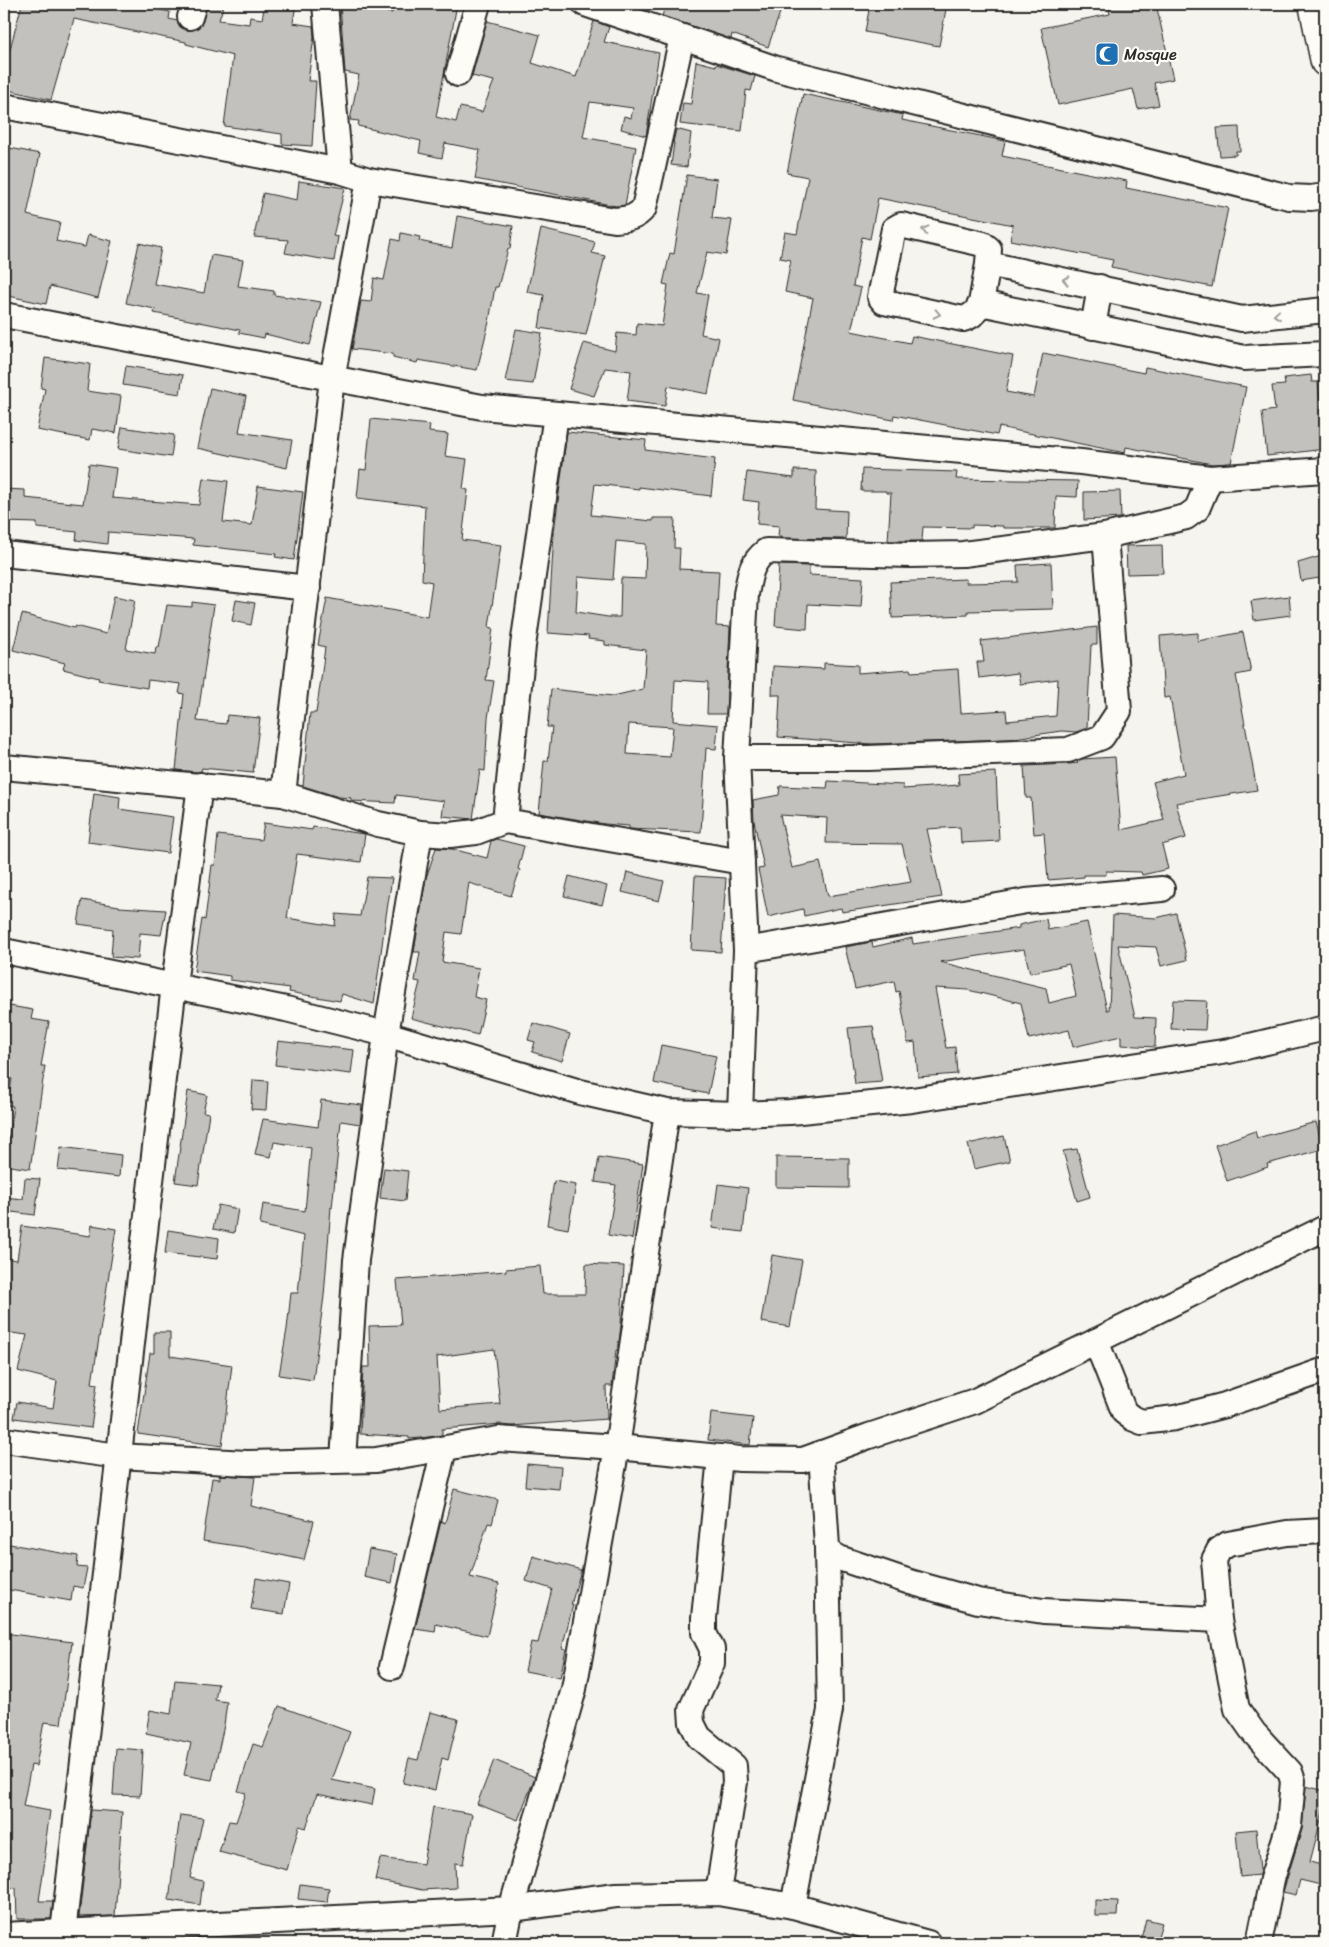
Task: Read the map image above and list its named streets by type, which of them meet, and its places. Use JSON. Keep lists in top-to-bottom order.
{
  "places": {
    "mosque": ["Mosque"]
  }
}
